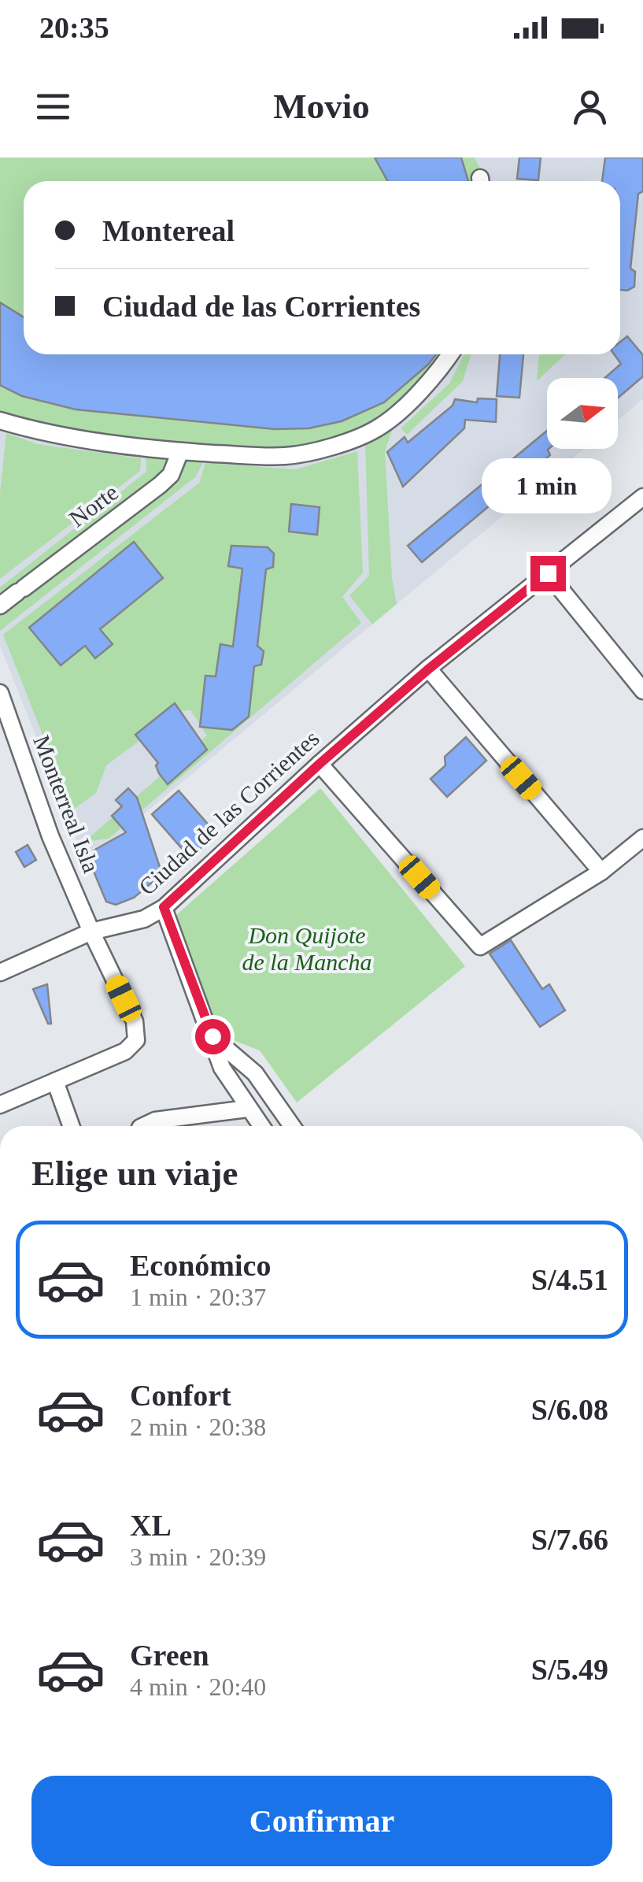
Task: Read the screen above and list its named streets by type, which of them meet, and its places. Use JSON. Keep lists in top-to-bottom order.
{
  "streets": {
    "street": ["Norte", "Monterreal Isla", "Ciudad de las Corrientes"]
  },
  "crossings": [
    ["Monterreal Isla", "Ciudad de las Corrientes"]
  ],
  "parks": ["Don Quijote de la Mancha"],
  "north": "right",
  "page": {
    "status": "20:35",
    "header": "Movio",
    "banner": ["Montereal", "Ciudad de las Corrientes"],
    "bubble": "1 min",
    "heading": "Elige un viaje",
    "list": [
      {
        "name": "Económico",
        "note": "1 min · 20:37",
        "value": "S/4.51"
      },
      {
        "name": "Confort",
        "note": "2 min · 20:38",
        "value": "S/6.08"
      },
      {
        "name": "XL",
        "note": "3 min · 20:39",
        "value": "S/7.66"
      },
      {
        "name": "Green",
        "note": "4 min · 20:40",
        "value": "S/5.49"
      }
    ],
    "buttons": "Confirmar"
  }
}
